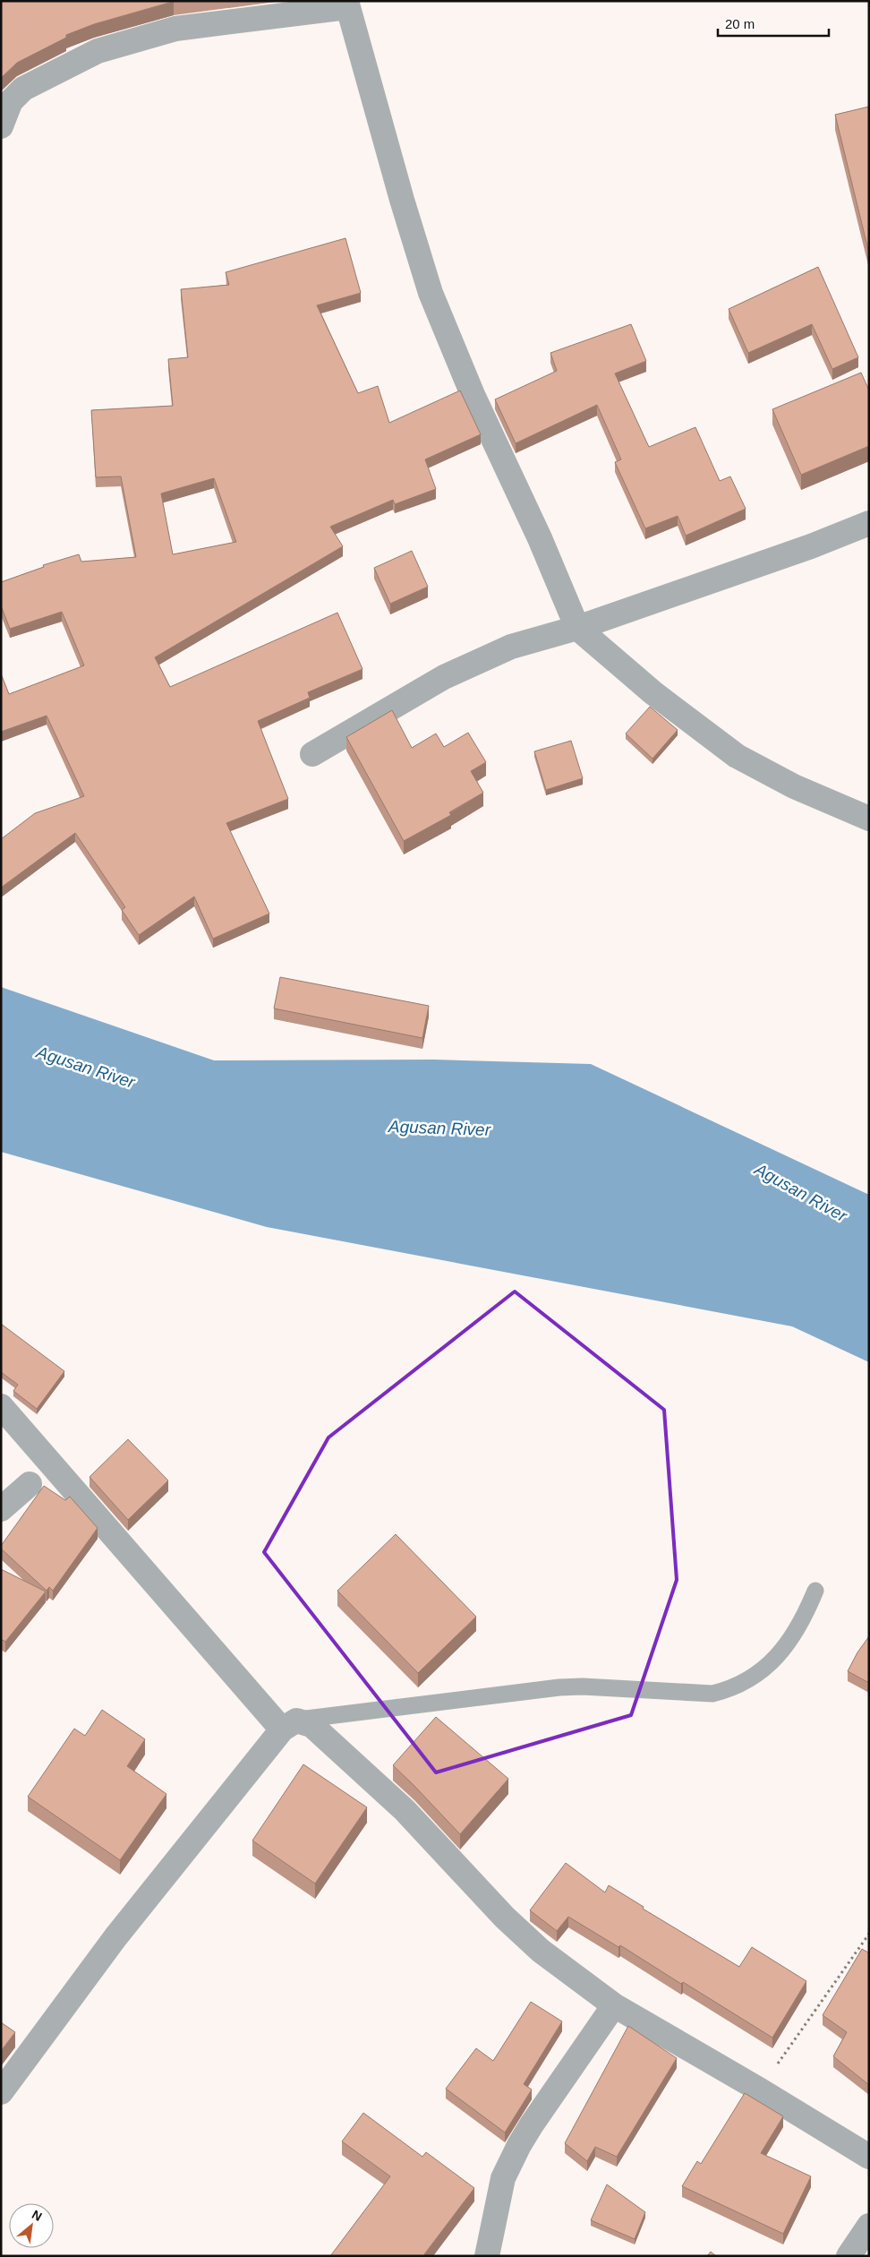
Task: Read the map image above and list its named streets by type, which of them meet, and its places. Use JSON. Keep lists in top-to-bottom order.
{
  "water": ["Agusan River"],
  "scale_bar": "20 m",
  "north": "top right"
}
